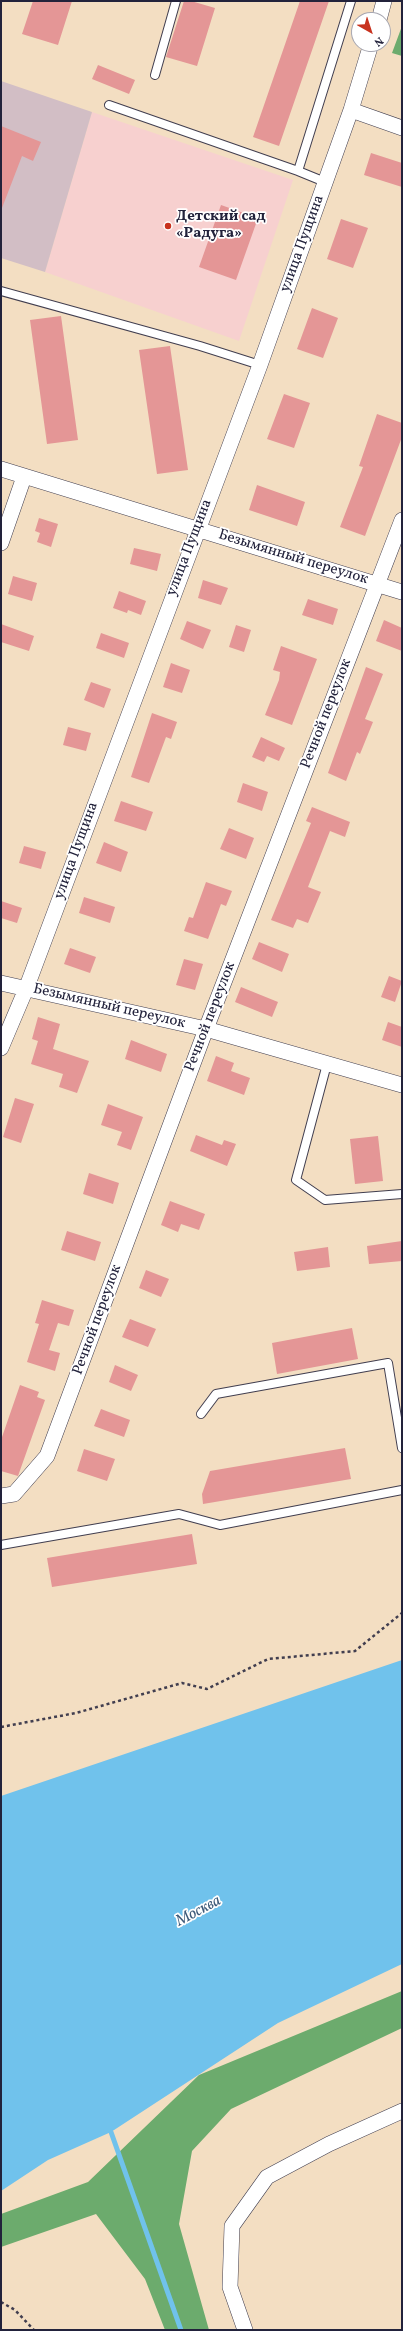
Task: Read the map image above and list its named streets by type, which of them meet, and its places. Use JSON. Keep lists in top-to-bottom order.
{
  "streets": {
    "street": ["улица Пущина", "Безымянный переулок", "Речной переулок"]
  },
  "crossings": [
    ["улица Пущина", "Безымянный переулок"],
    ["Безымянный переулок", "Речной переулок"]
  ],
  "water": ["Москва"],
  "places": ["Детский сад «Радуга»"],
  "north": "bottom right"
}
